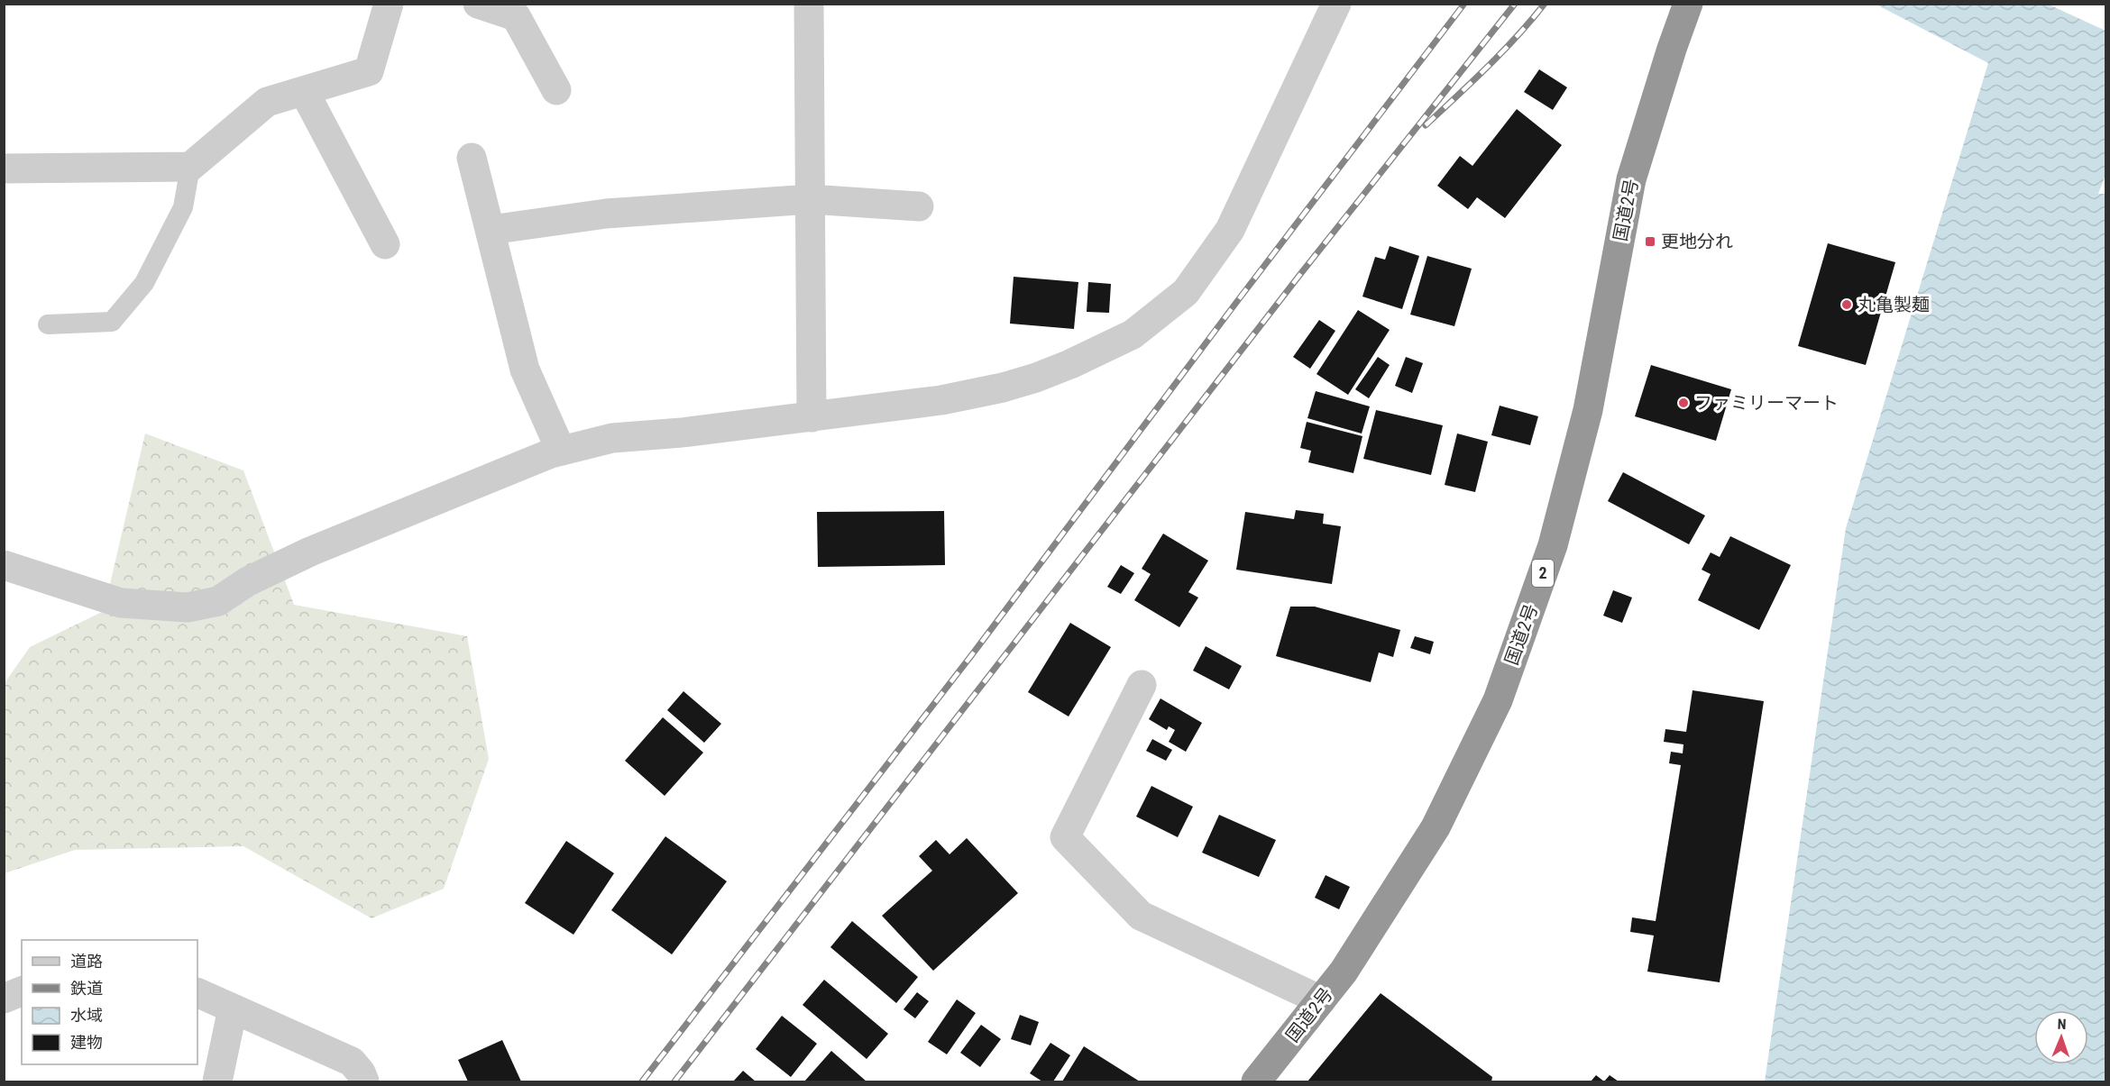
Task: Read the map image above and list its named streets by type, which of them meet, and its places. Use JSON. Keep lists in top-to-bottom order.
{
  "streets": {
    "highway": ["国道2号", "2"]
  },
  "places": {
    "transit": ["更地分れ"],
    "other": ["丸亀製麺", "ファミリーマート"]
  },
  "legend": [
    "道路",
    "鉄道",
    "水域",
    "建物"
  ],
  "north": "top"
}
